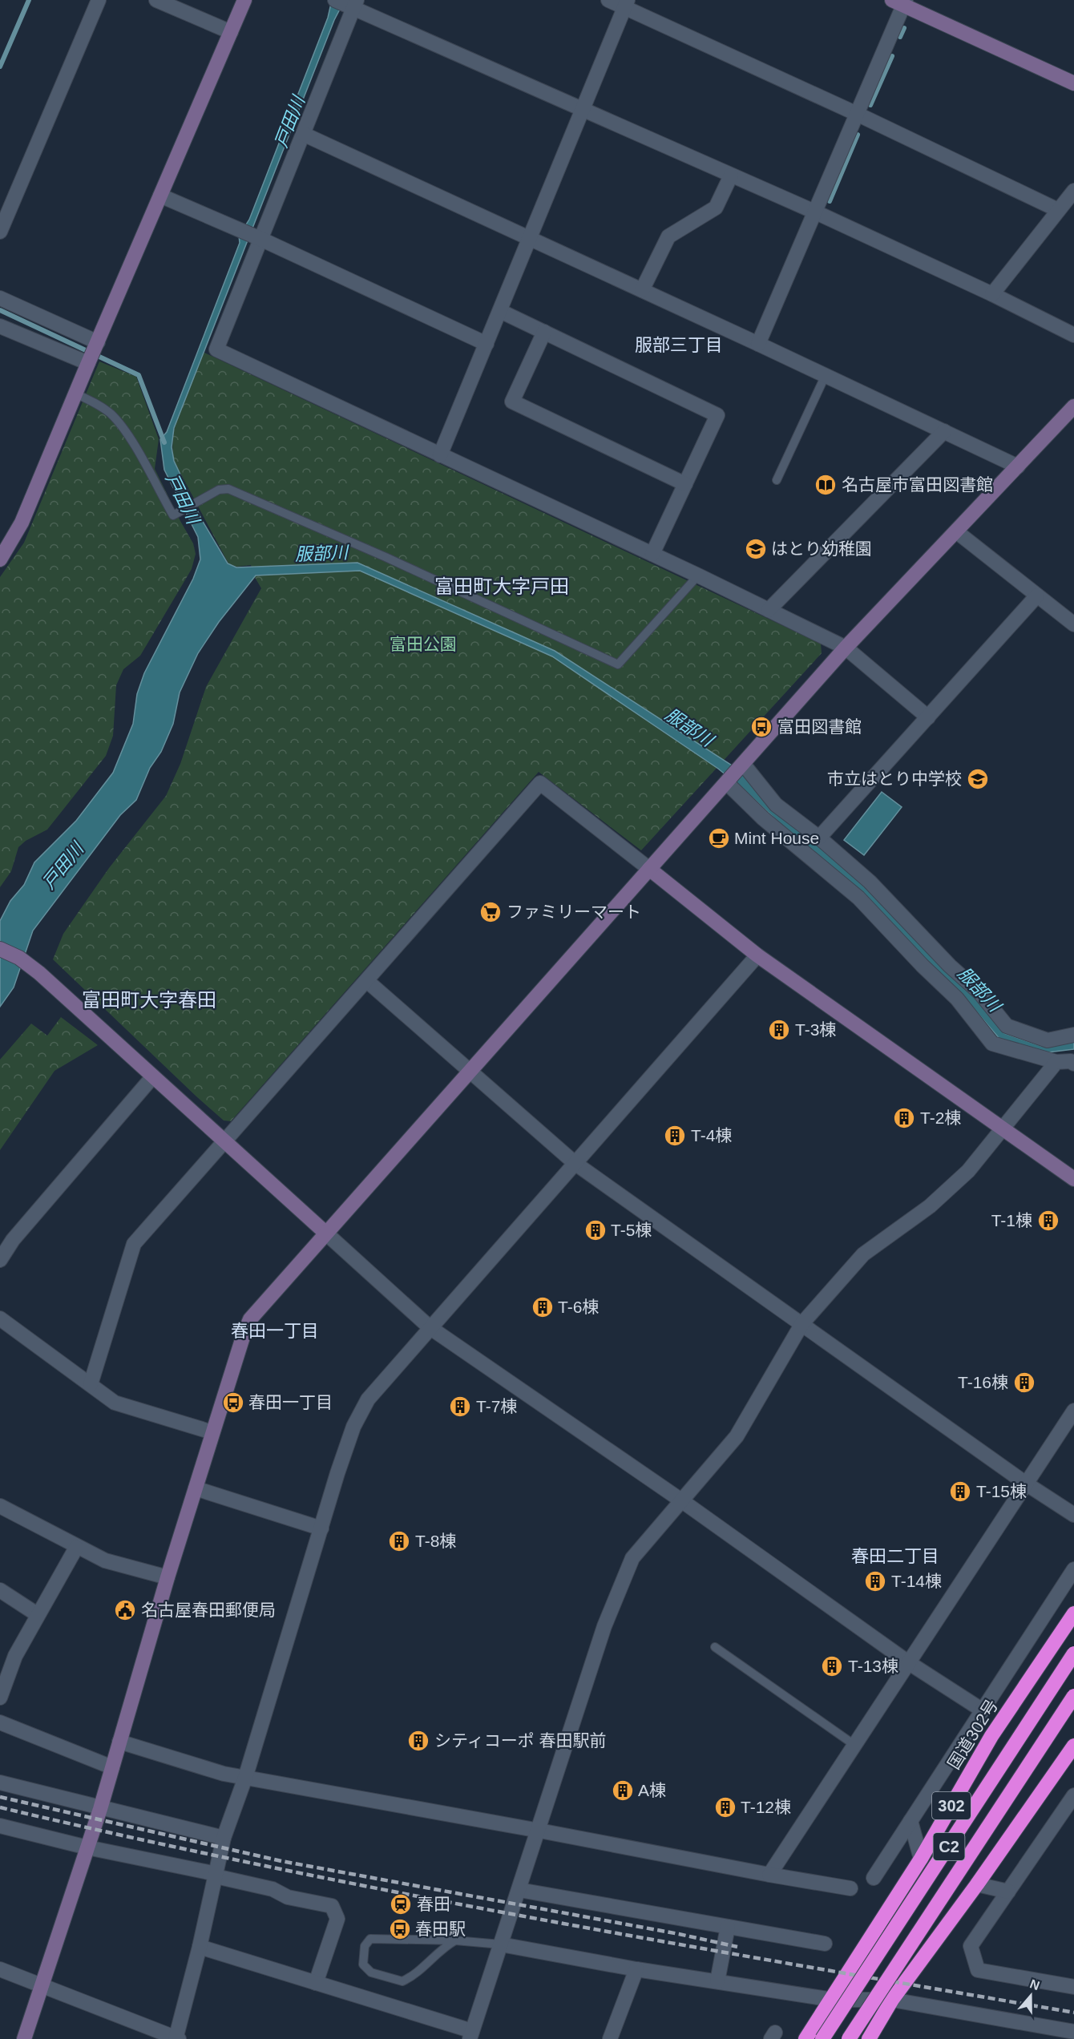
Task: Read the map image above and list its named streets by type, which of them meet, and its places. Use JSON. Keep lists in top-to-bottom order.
{
  "streets": {
    "highway": ["国道302号", "302", "C2"]
  },
  "crossings": [
    ["国道302号", "302"]
  ],
  "districts": [
    "服部三丁目",
    "富田町大字戸田",
    "富田町大字春田",
    "春田一丁目",
    "春田二丁目"
  ],
  "water": ["戸田川", "服部川"],
  "parks": ["富田公園"],
  "places": {
    "library": ["名古屋市富田図書館"],
    "school or university": ["はとり幼稚園", "市立はとり中学校"],
    "bus stop": ["富田図書館", "春田一丁目", "春田駅"],
    "cafe": ["Mint House"],
    "supermarket": ["ファミリーマート"],
    "building": [
      "T-3棟",
      "T-2棟",
      "T-4棟",
      "T-1棟",
      "T-5棟",
      "T-6棟",
      "T-16棟",
      "T-7棟",
      "T-15棟",
      "T-8棟",
      "T-14棟",
      "T-13棟",
      "シティコーポ 春田駅前",
      "A棟",
      "T-12棟"
    ],
    "public building": ["名古屋春田郵便局"],
    "station": ["春田"]
  },
  "north": "top"
}
